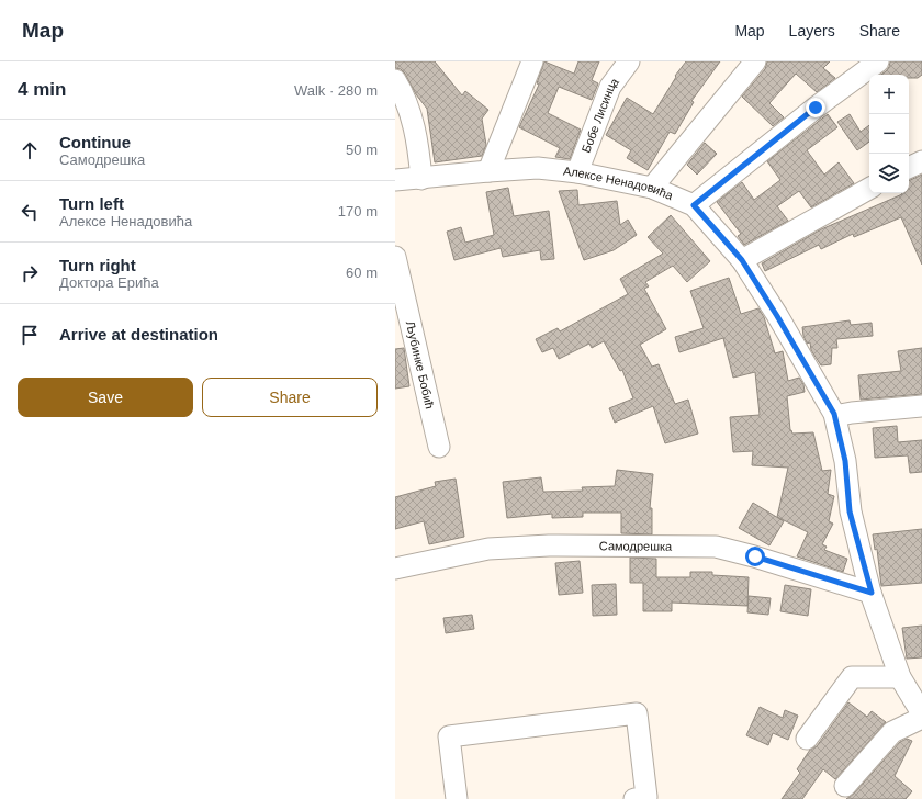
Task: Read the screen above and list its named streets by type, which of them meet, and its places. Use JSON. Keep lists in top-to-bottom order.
{
  "streets": {
    "street": [
      "Бобе Лисинца",
      "Алексе Ненадовића",
      "Љубинке Бобић",
      "Самодрешка"
    ]
  },
  "crossings": [
    ["Бобе Лисинца", "Алексе Ненадовића"],
    ["Алексе Ненадовића", "Самодрешка"]
  ],
  "page": {
    "header": "Map",
    "nav": ["Map", "Layers", "Share"],
    "heading": ["4 min", "Walk · 280 m"],
    "map_buttons": ["+", "−"],
    "list": [
      ["Continue", "Самодрешка", "50 m"],
      ["Turn left", "Алексе Ненадовића", "170 m"],
      ["Turn right", "Доктора Ерића", "60 m"],
      "Arrive at destination"
    ],
    "buttons": ["Save", "Share"]
  }
}
